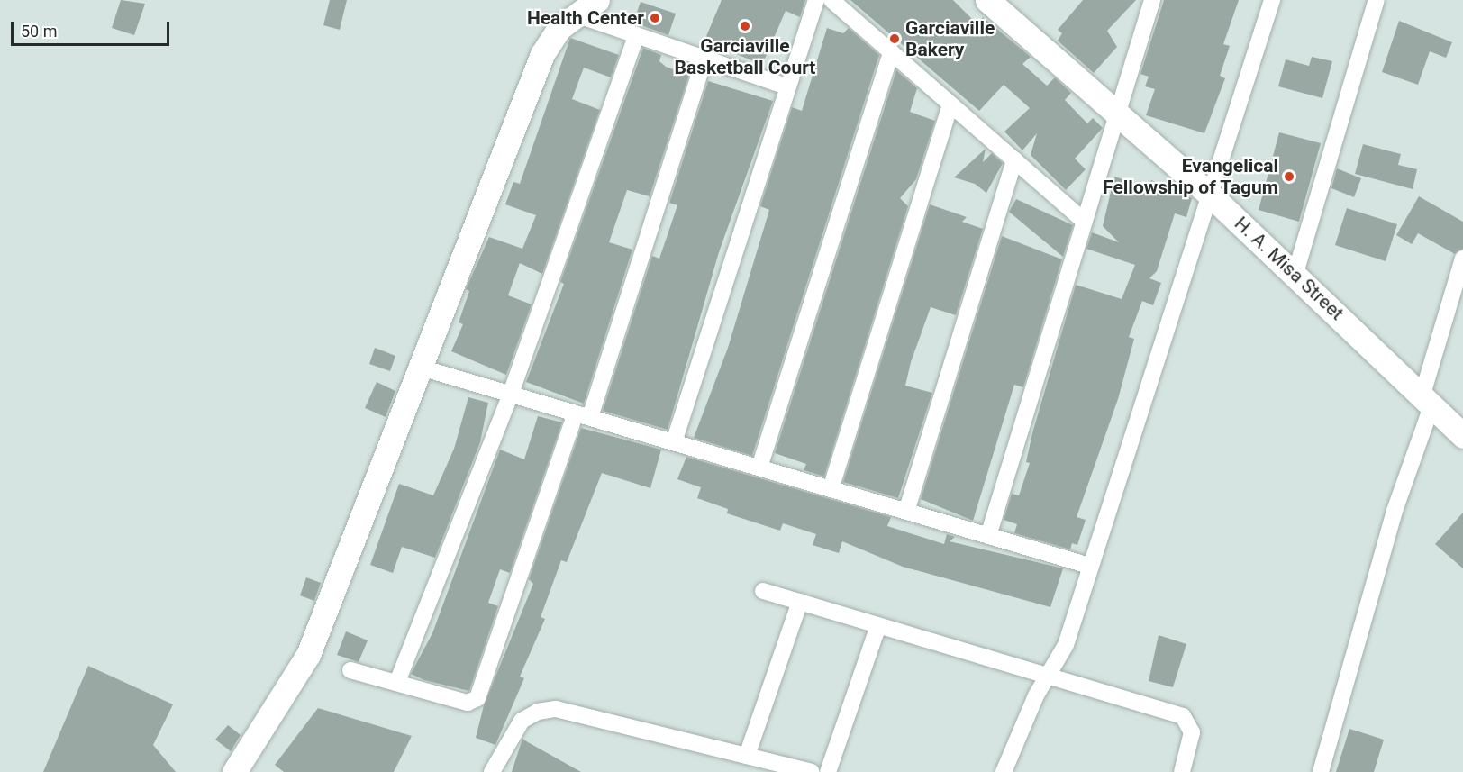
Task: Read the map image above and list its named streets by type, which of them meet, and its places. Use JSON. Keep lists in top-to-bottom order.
{
  "streets": {
    "street": ["H. A. Misa Street"]
  },
  "places": [
    "Health Center",
    "Garciaville Basketball Court",
    "Garciaville Bakery",
    "Evangelical Fellowship of Tagum"
  ],
  "scale_bar": "50 m"
}
